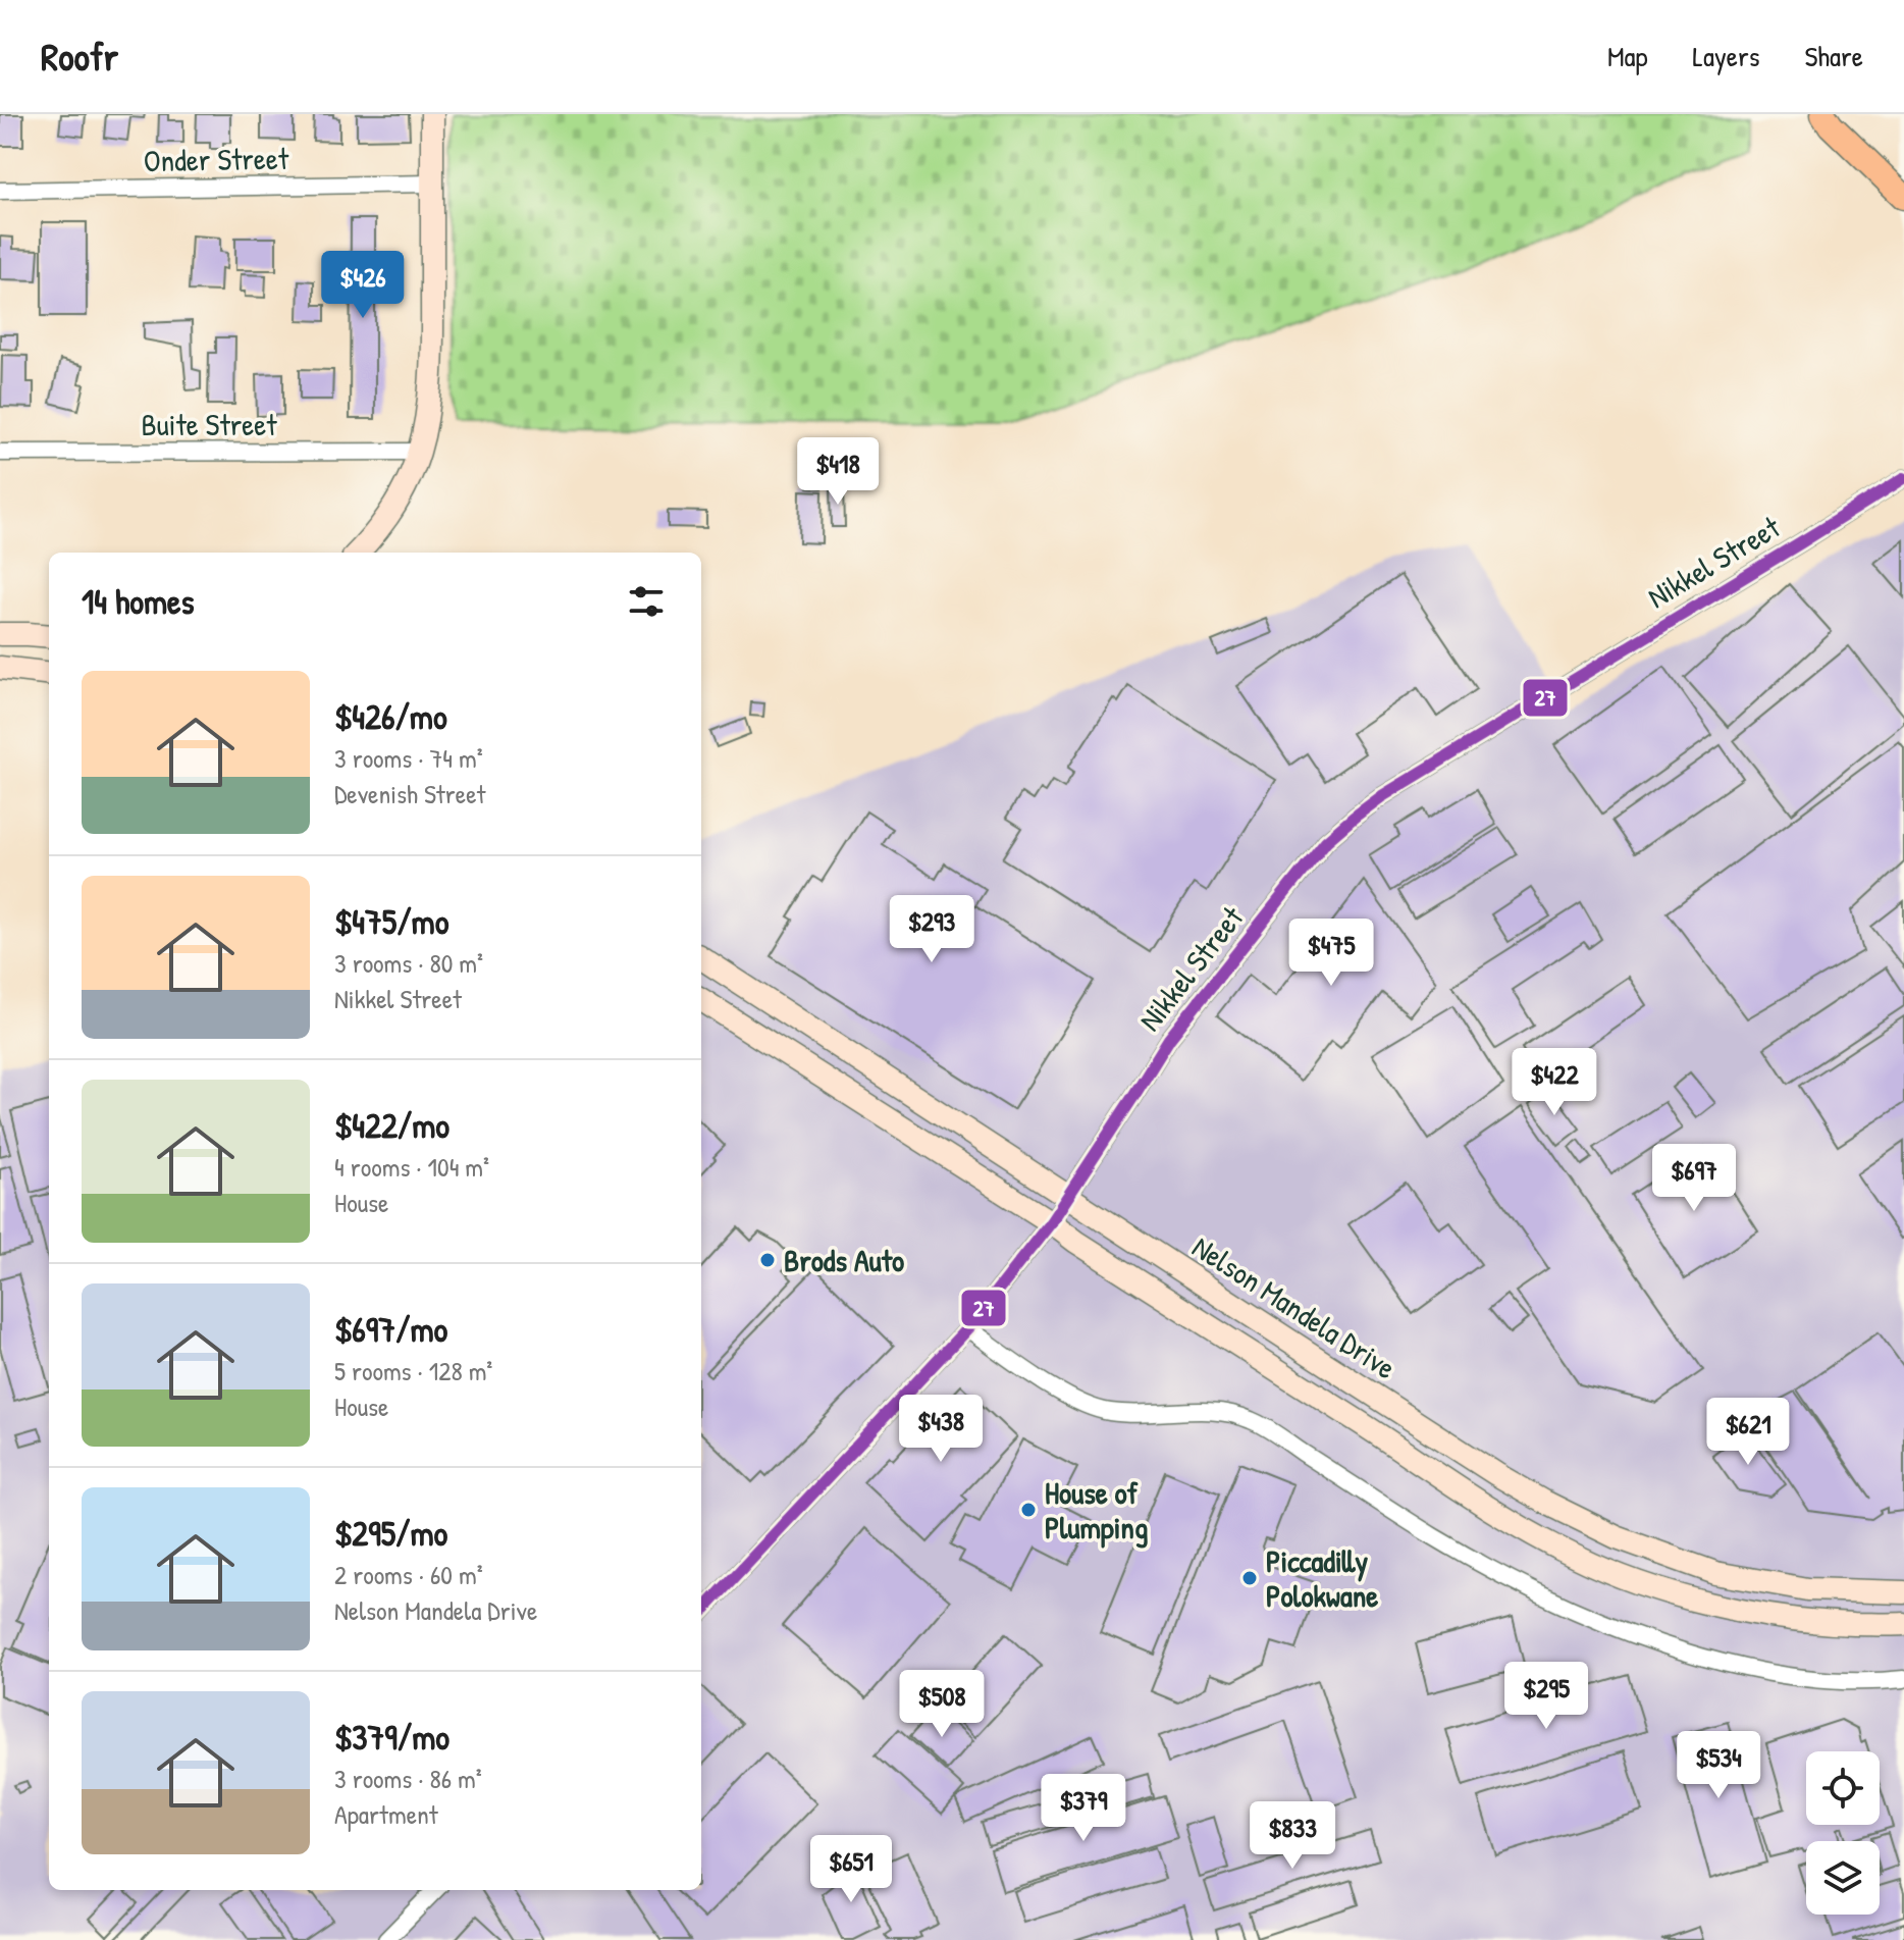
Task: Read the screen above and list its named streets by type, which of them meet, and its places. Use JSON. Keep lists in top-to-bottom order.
{
  "streets": {
    "main road": ["Nelson Mandela Drive"],
    "street": ["Onder Street", "Buite Street", "Nikkel Street"]
  },
  "crossings": [
    ["Nikkel Street", "Nelson Mandela Drive"]
  ],
  "places": ["Brods Auto", "House of Plumping", "Piccadilly Polokwane"],
  "lines": ["transit line 27"],
  "page": {
    "header": "Roofr",
    "nav": ["Map", "Layers", "Share"],
    "price": [
      "$426",
      "$418",
      "$293",
      "$475",
      "$422",
      "$697",
      "$438",
      "$621",
      "$295",
      "$508",
      "$534",
      "$379",
      "$833",
      "$651"
    ],
    "heading": "14 homes",
    "list": [
      {
        "name": "$426/mo",
        "note": "3 rooms · 74 m² · Devenish Street"
      },
      {
        "name": "$475/mo",
        "note": "3 rooms · 80 m² · Nikkel Street"
      },
      {
        "name": "$422/mo",
        "note": "4 rooms · 104 m² · House"
      },
      {
        "name": "$697/mo",
        "note": "5 rooms · 128 m² · House"
      },
      {
        "name": "$295/mo",
        "note": "2 rooms · 60 m² · Nelson Mandela Drive"
      },
      {
        "name": "$379/mo",
        "note": "3 rooms · 86 m² · Apartment"
      }
    ]
  }
}
